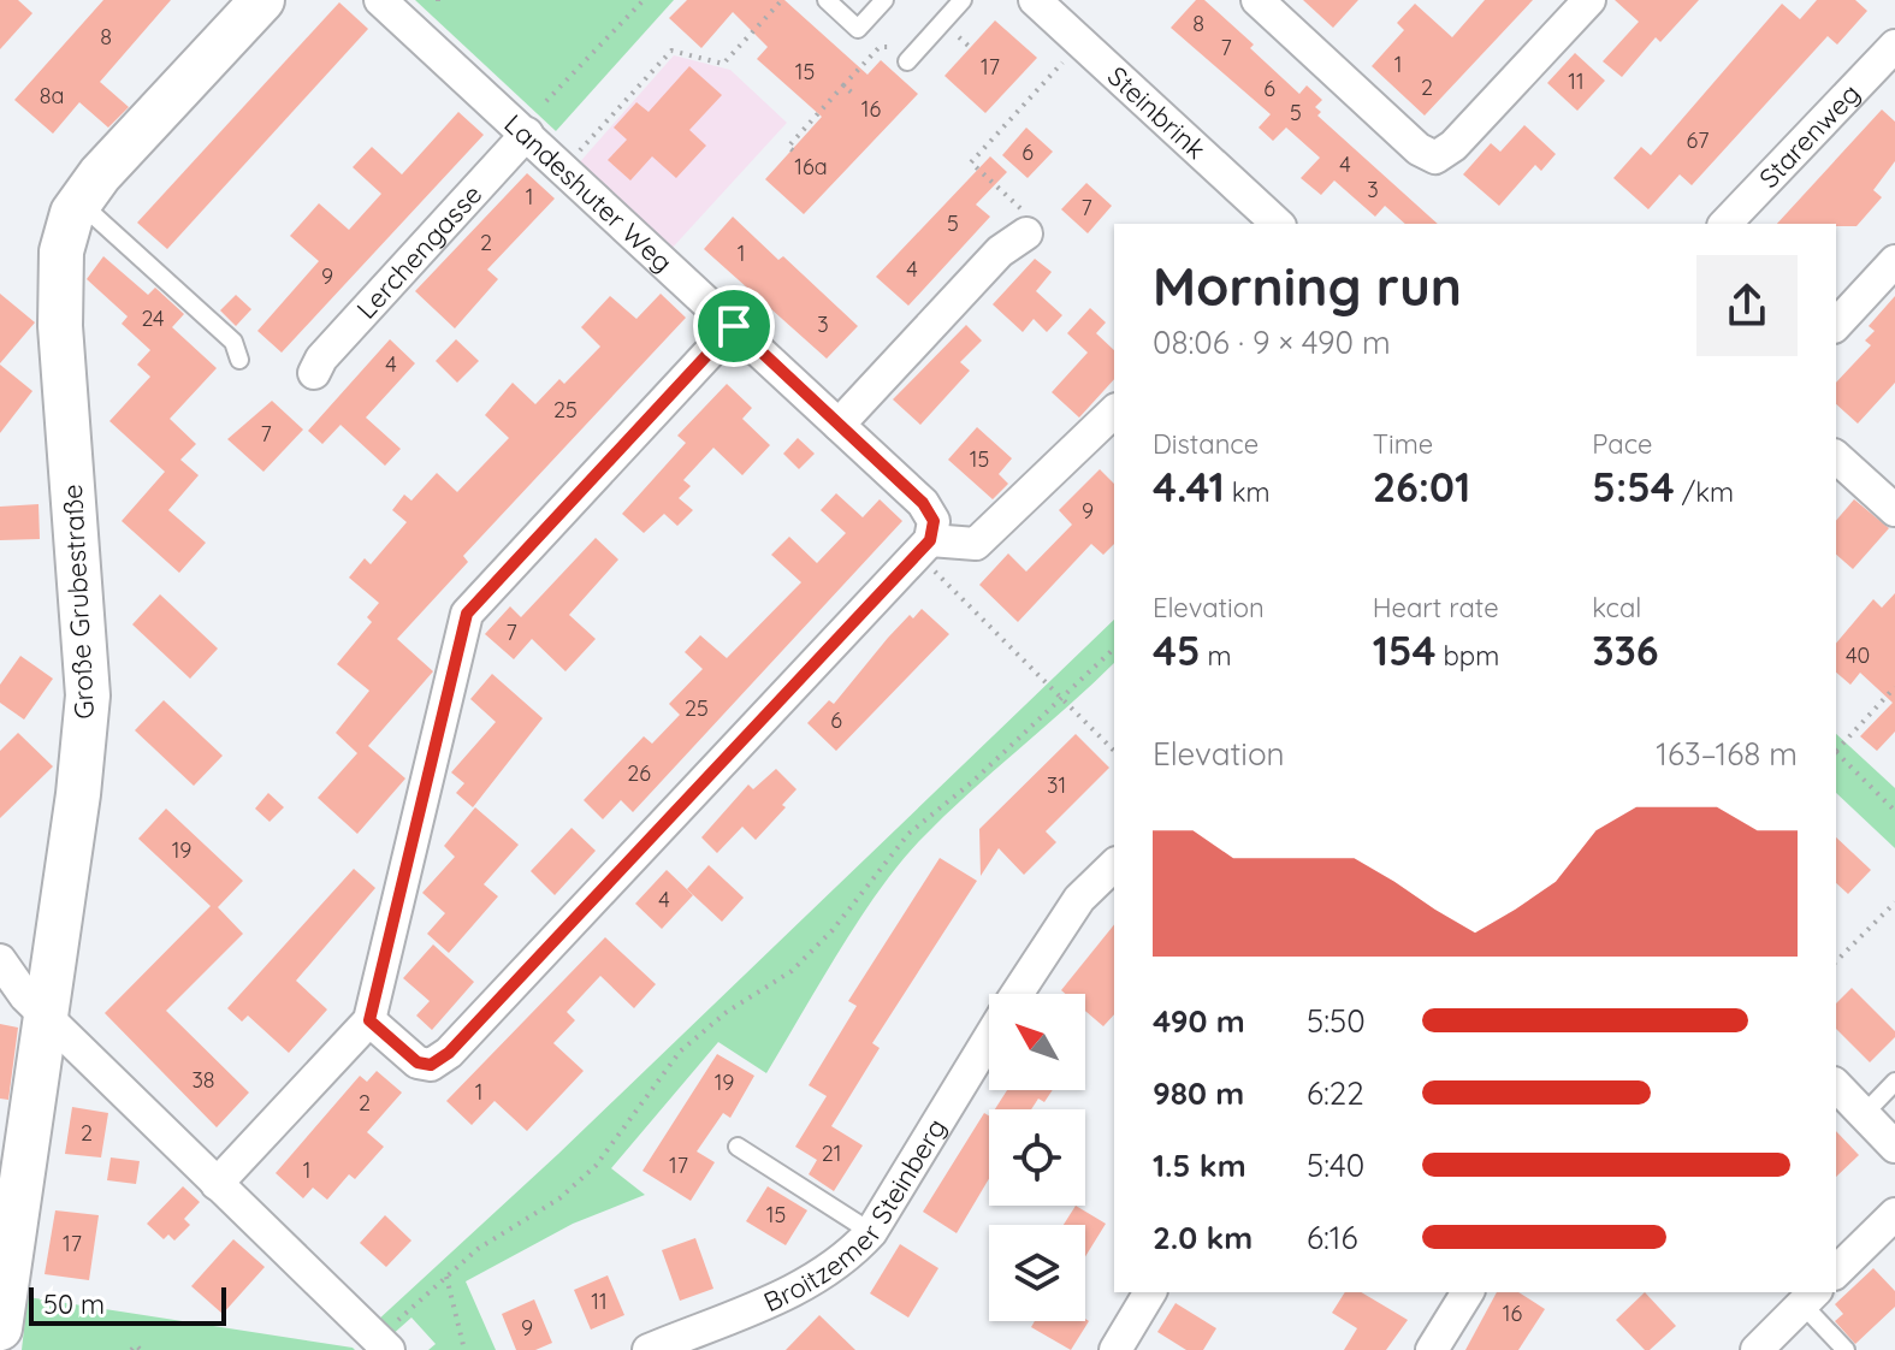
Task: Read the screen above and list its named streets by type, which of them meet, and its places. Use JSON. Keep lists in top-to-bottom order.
{
  "streets": {
    "street": [
      "Steinbrink",
      "Starenweg",
      "Landeshuter Weg",
      "Lerchengasse",
      "Große Grubestraße",
      "Broitzemer Steinberg"
    ]
  },
  "crossings": [
    ["Landeshuter Weg", "Lerchengasse"]
  ],
  "house_numbers": [
    "8",
    "8",
    "7",
    "1",
    "17",
    "15",
    "11",
    "2",
    "6",
    "8a",
    "16",
    "5",
    "67",
    "6",
    "4",
    "16a",
    "3",
    "1",
    "7",
    "5",
    "2",
    "1",
    "4",
    "9",
    "24",
    "3",
    "4",
    "25",
    "7",
    "15",
    "9",
    "7",
    "40",
    "25",
    "6",
    "26",
    "31",
    "19",
    "4",
    "38",
    "19",
    "1",
    "2",
    "2",
    "21",
    "17",
    "1",
    "15",
    "17",
    "11",
    "16",
    "9"
  ],
  "scale_bar": "50 m",
  "north": "top left",
  "page": {
    "heading": ["Morning run", "08:06 · 9 × 490 m"],
    "stats": [
      ["Distance", "4.41 km"],
      ["Time", "26:01"],
      ["Pace", "5:54 /km"],
      ["Elevation", "45 m"],
      ["Heart rate", "154 bpm"],
      ["kcal", "336"]
    ],
    "chart": ["Elevation", "163–168 m"],
    "list": [
      {
        "name": "490 m",
        "note": "5:50"
      },
      {
        "name": "980 m",
        "note": "6:22"
      },
      {
        "name": "1.5 km",
        "note": "5:40"
      },
      {
        "name": "2.0 km",
        "note": "6:16"
      }
    ],
    "scale": "50 m"
  }
}
